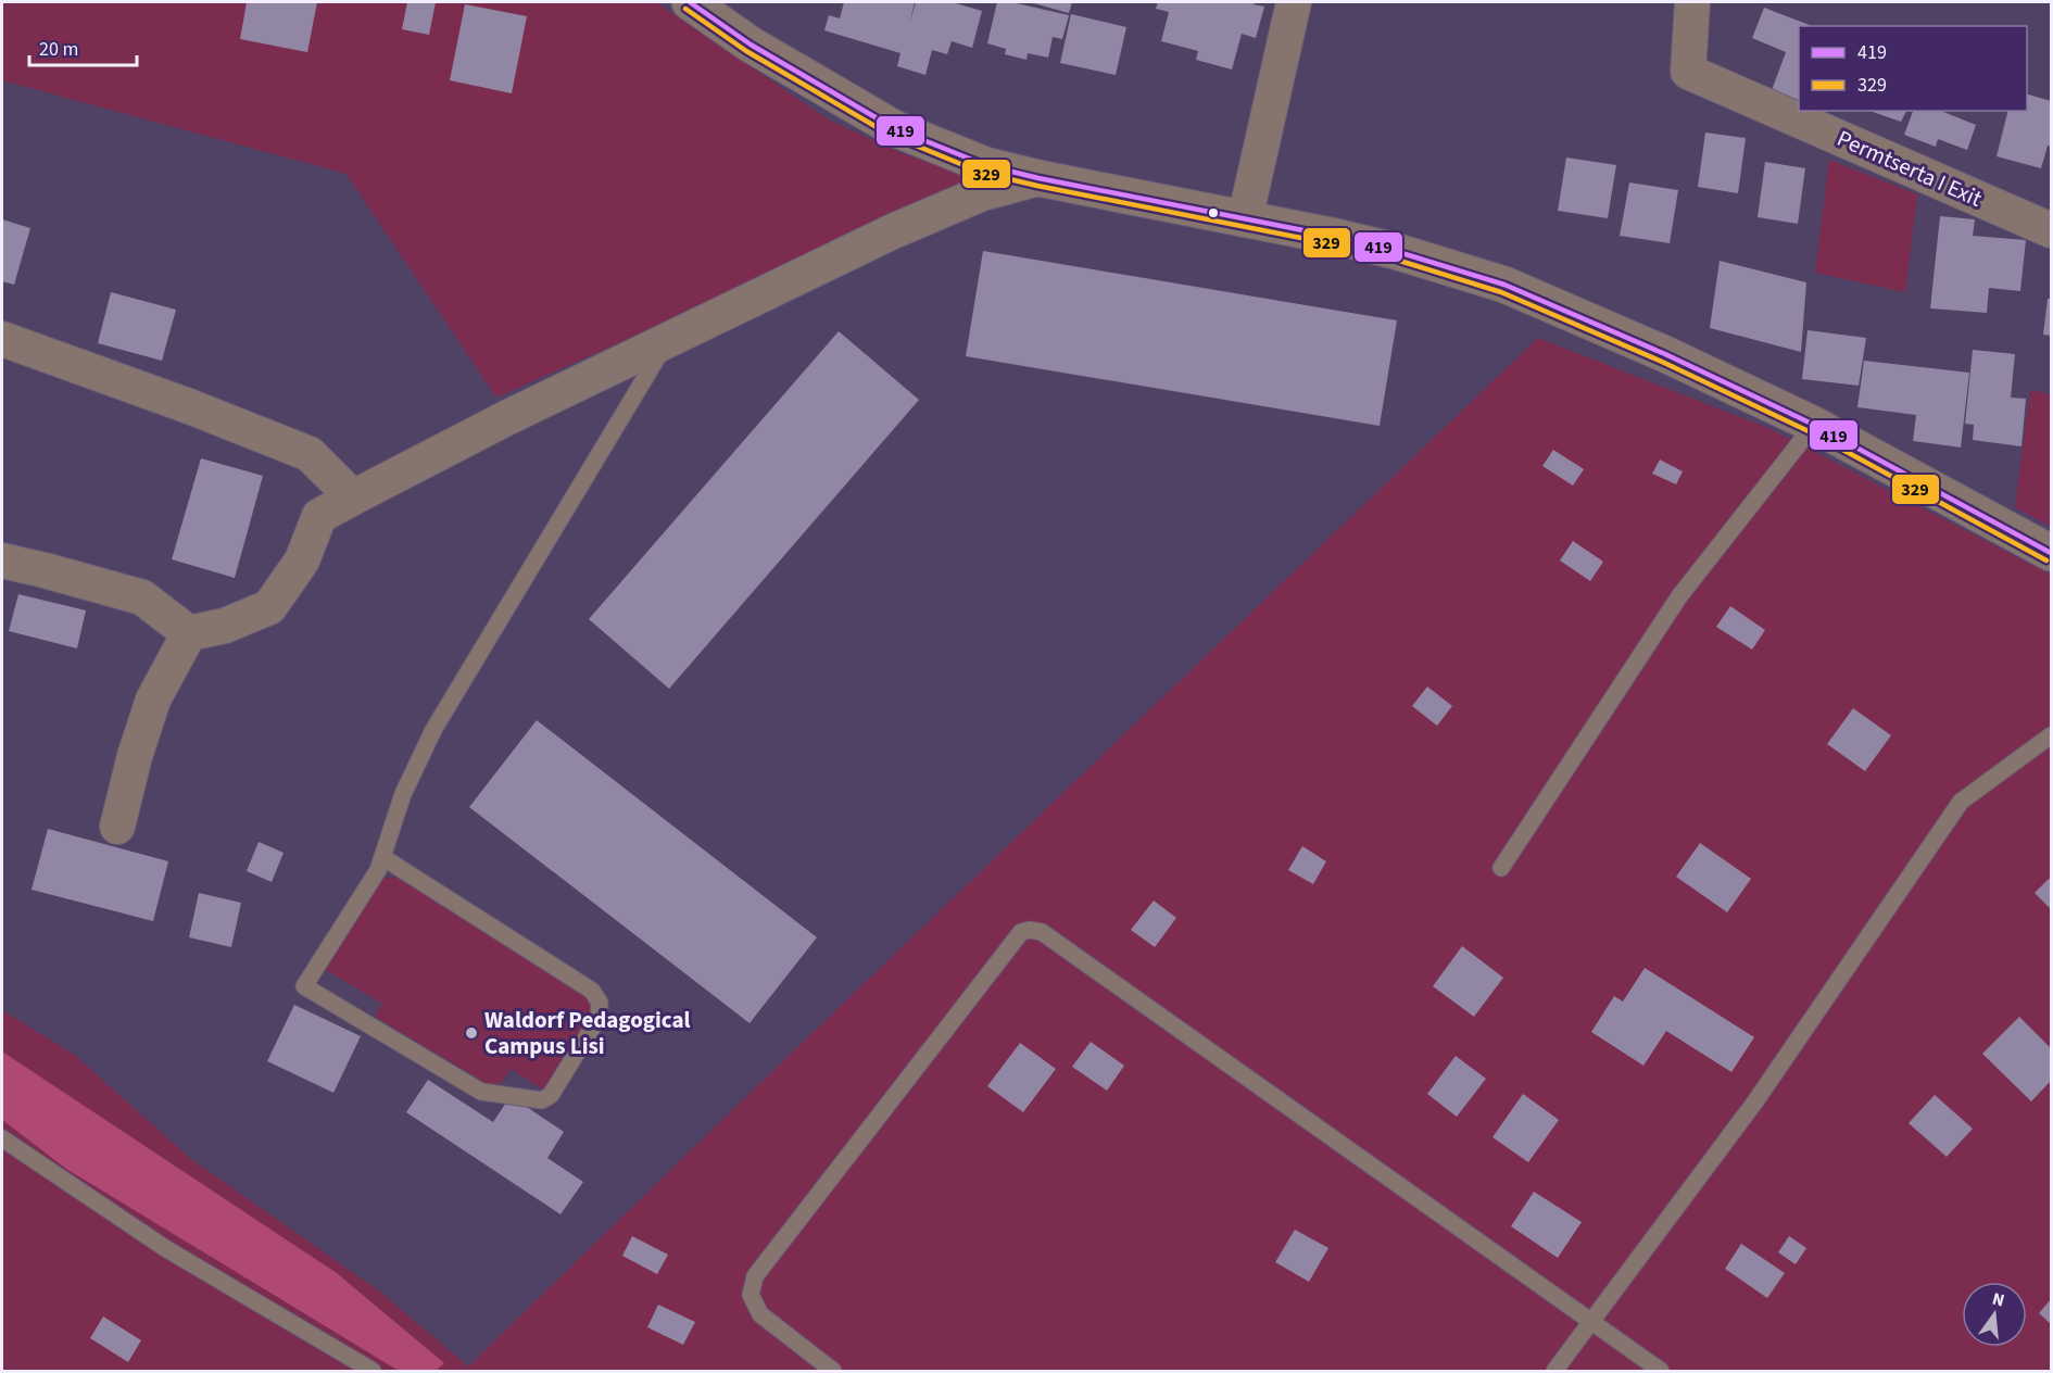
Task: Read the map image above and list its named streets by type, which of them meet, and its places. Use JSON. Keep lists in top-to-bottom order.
{
  "streets": {
    "street": ["Permtserta I Exit"]
  },
  "places": ["Waldorf Pedagogical Campus Lisi"],
  "lines": ["transit line 419", "transit line 329"],
  "legend": ["419", "329"],
  "scale_bar": "20 m",
  "north": "top"
}
